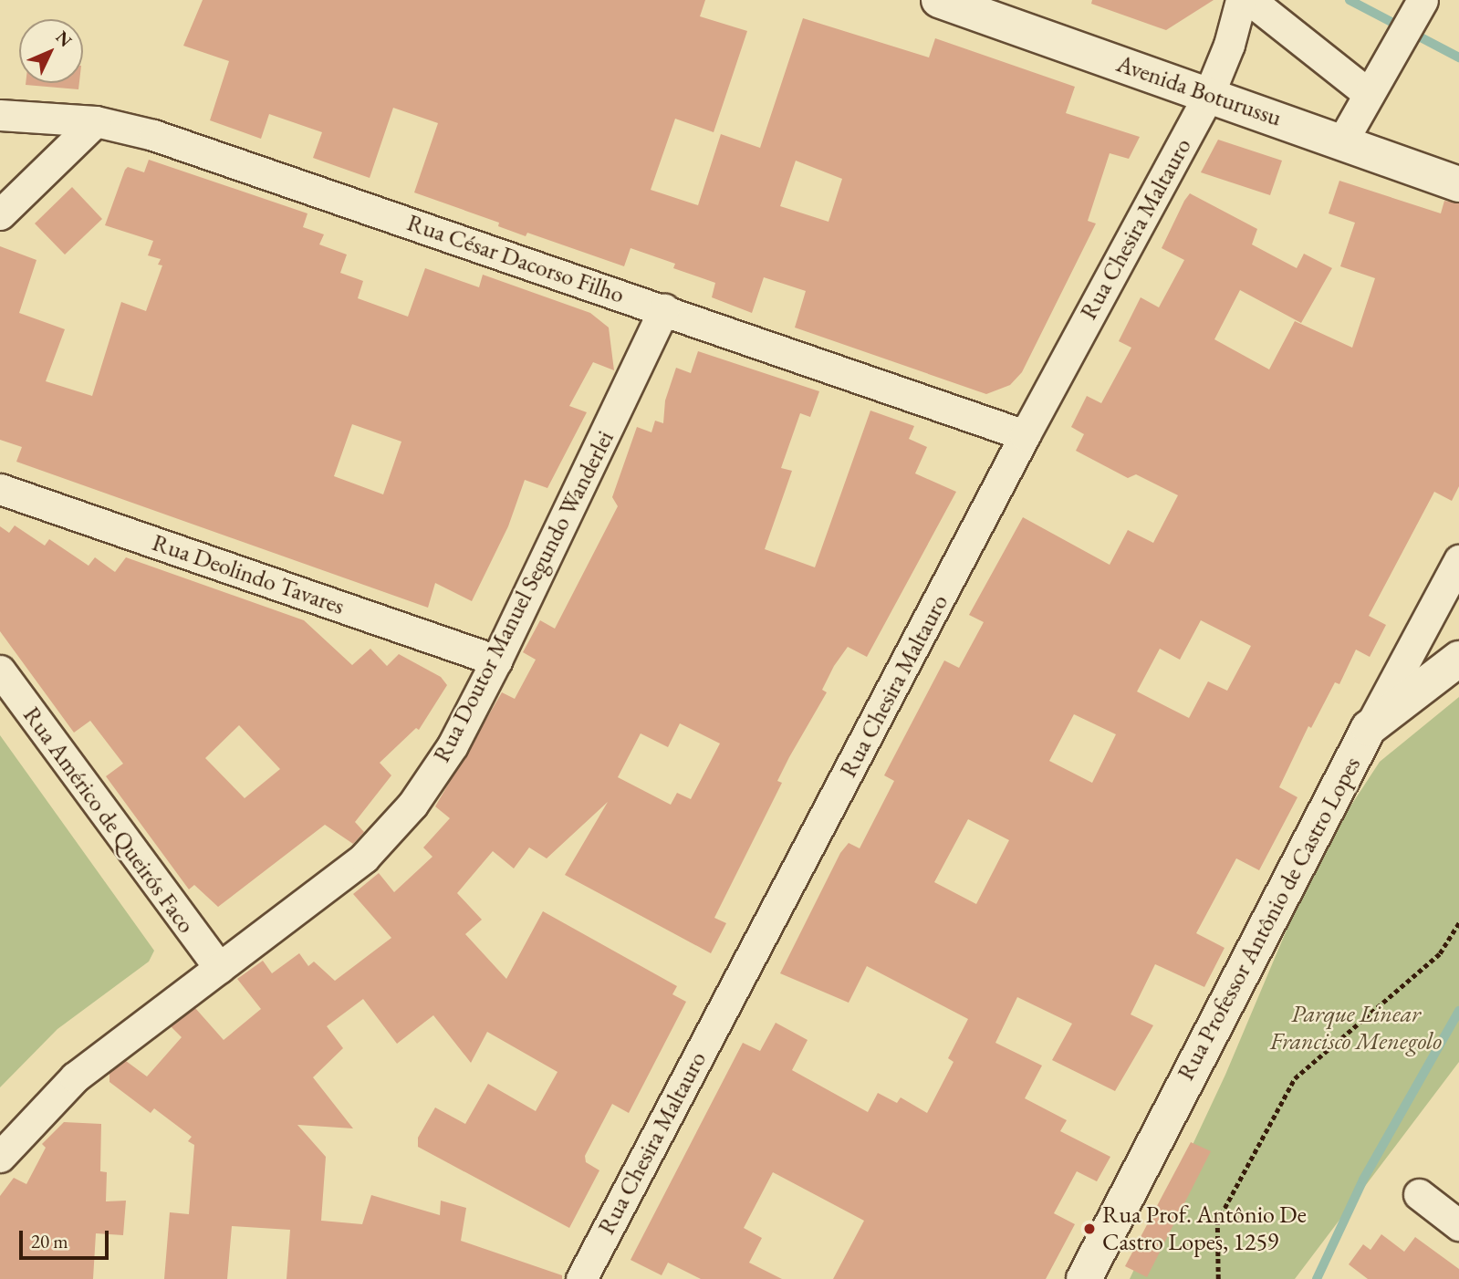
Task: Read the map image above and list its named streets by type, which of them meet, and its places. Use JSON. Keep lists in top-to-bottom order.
{
  "streets": {
    "main road": ["Avenida Boturussu", "Rua Professor Antônio de Castro Lopes"],
    "street": [
      "Rua Chesira Maltauro",
      "Rua César Dacorso Filho",
      "Rua Deolindo Tavares",
      "Rua Doutor Manuel Segundo Wanderlei",
      "Rua Américo de Queirós Faco"
    ]
  },
  "crossings": [
    ["Avenida Boturussu", "Rua Chesira Maltauro"],
    ["Rua Chesira Maltauro", "Rua César Dacorso Filho"],
    ["Rua César Dacorso Filho", "Rua Doutor Manuel Segundo Wanderlei"],
    ["Rua Deolindo Tavares", "Rua Doutor Manuel Segundo Wanderlei"],
    ["Rua Doutor Manuel Segundo Wanderlei", "Rua Américo de Queirós Faco"]
  ],
  "parks": ["Parque Linear Francisco Menegolo"],
  "places": ["Rua Prof. Antônio De Castro Lopes, 1259"],
  "scale_bar": "20 m",
  "north": "top right"
}
